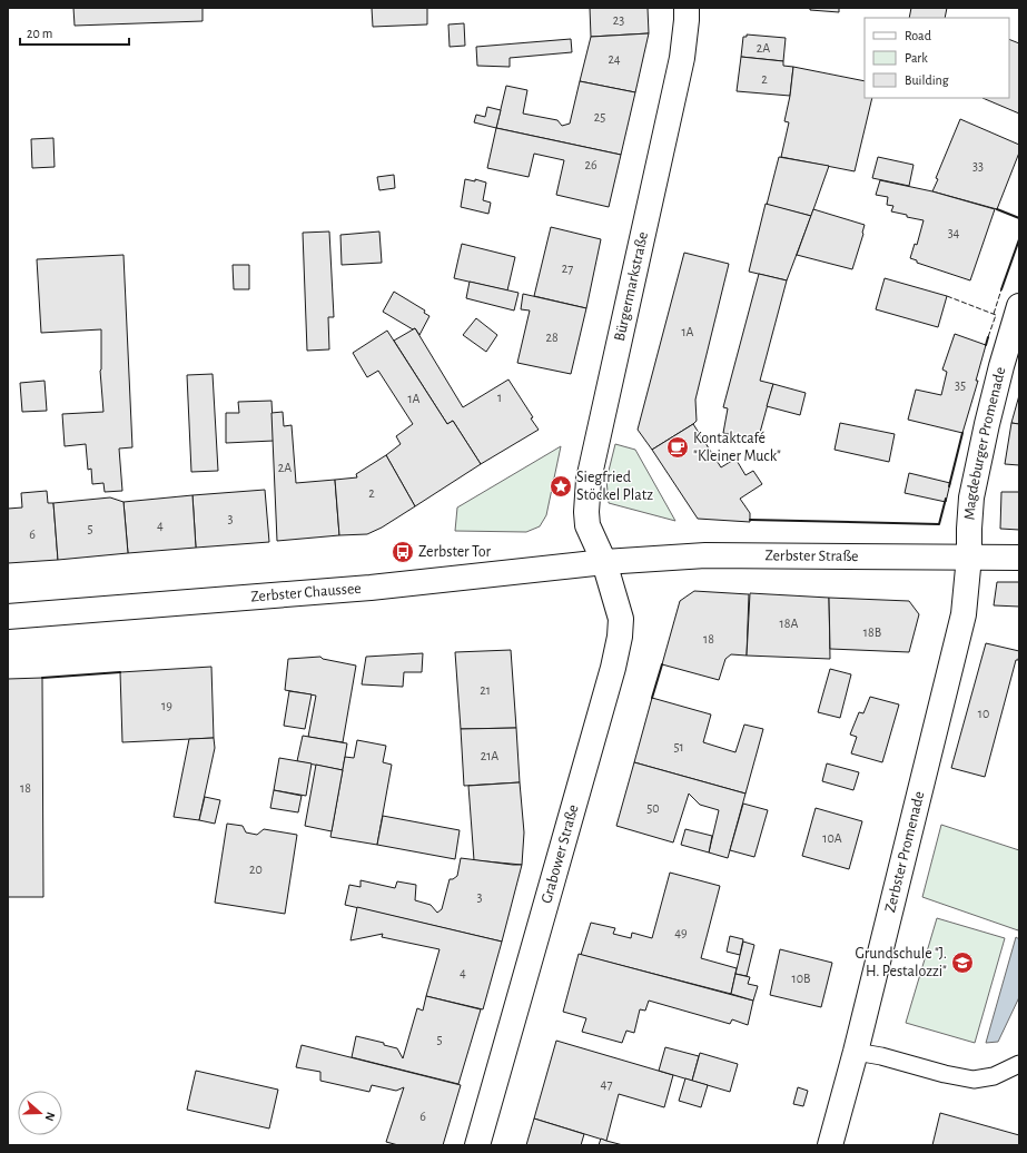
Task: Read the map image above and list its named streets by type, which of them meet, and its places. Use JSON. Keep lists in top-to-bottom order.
{
  "streets": {
    "street": [
      "Bürgermarkstraße",
      "Magdeburger Promenade",
      "Zerbster Straße",
      "Zerbster Chaussee",
      "Zerbster Promenade",
      "Grabower Straße"
    ]
  },
  "crossings": [
    ["Bürgermarkstraße", "Zerbster Straße"],
    ["Bürgermarkstraße", "Zerbster Chaussee"],
    ["Bürgermarkstraße", "Grabower Straße"],
    ["Magdeburger Promenade", "Zerbster Straße"],
    ["Magdeburger Promenade", "Zerbster Promenade"],
    ["Zerbster Straße", "Zerbster Chaussee"],
    ["Zerbster Straße", "Zerbster Promenade"],
    ["Zerbster Straße", "Grabower Straße"],
    ["Zerbster Chaussee", "Grabower Straße"]
  ],
  "places": {
    "cafe": ["Kontaktcafé \"Kleiner Muck\""],
    "place": ["Siegfried Stöckel Platz"],
    "bus stop": ["Zerbster Tor"],
    "school or university": ["Grundschule \"J. H. Pestalozzi\""]
  },
  "house_numbers": [
    "23",
    "2A",
    "24",
    "2",
    "25",
    "26",
    "33",
    "34",
    "27",
    "1A",
    "28",
    "35",
    "1",
    "1A",
    "2A",
    "2",
    "3",
    "4",
    "5",
    "6",
    "18A",
    "18B",
    "18",
    "21",
    "19",
    "10",
    "51",
    "21A",
    "18",
    "50",
    "10A",
    "20",
    "3",
    "49",
    "4",
    "10B",
    "5",
    "47",
    "6"
  ],
  "legend": ["Road", "Park", "Building"],
  "scale_bar": "20 m",
  "north": "right"
}
